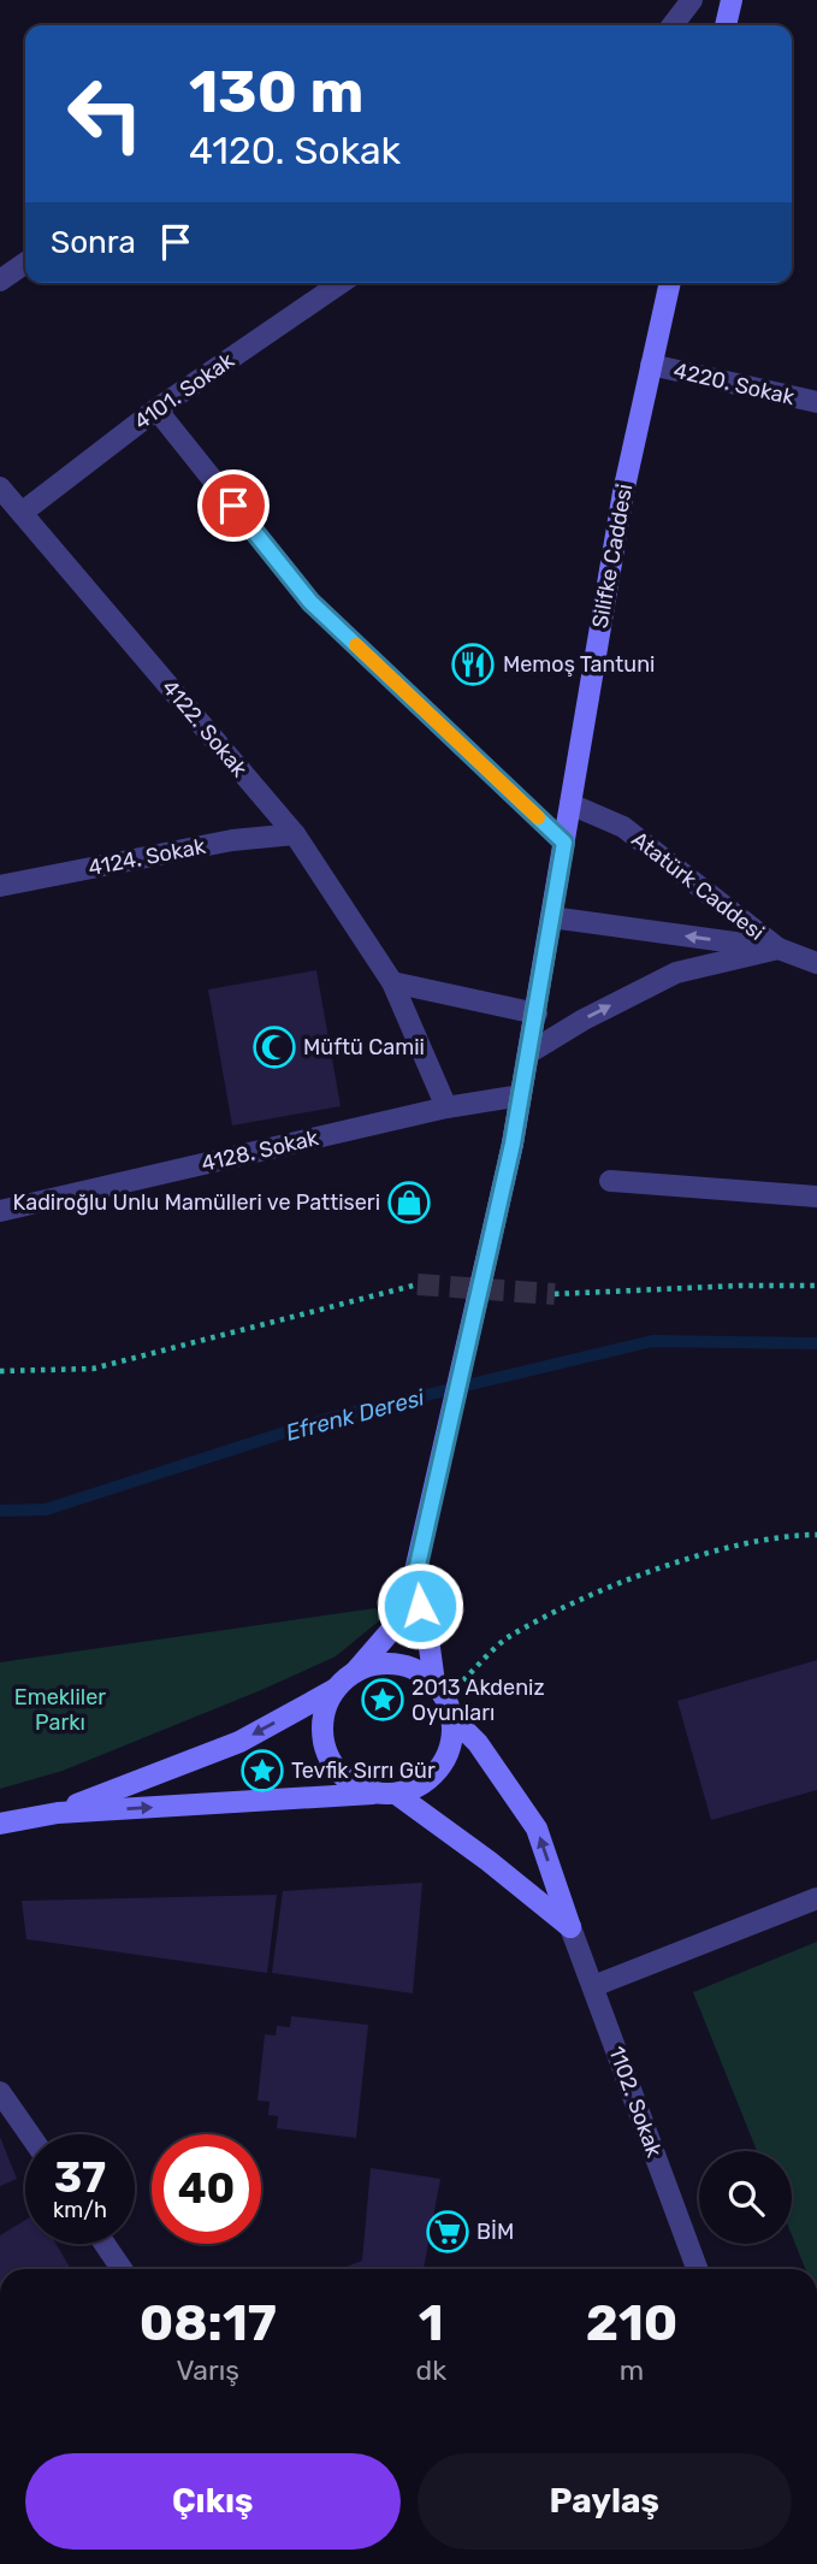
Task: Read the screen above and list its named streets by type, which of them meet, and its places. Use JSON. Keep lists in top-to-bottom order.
{
  "streets": {
    "street": [
      "4220. Sokak",
      "4101. Sokak",
      "Silifke Caddesi",
      "4122. Sokak",
      "4124. Sokak",
      "Atatürk Caddesi",
      "4128. Sokak",
      "1102. Sokak"
    ]
  },
  "crossings": [
    ["4220. Sokak", "Silifke Caddesi"],
    ["4101. Sokak", "4122. Sokak"],
    ["Silifke Caddesi", "Atatürk Caddesi"],
    ["Silifke Caddesi", "4128. Sokak"],
    ["4122. Sokak", "4124. Sokak"],
    ["4122. Sokak", "4128. Sokak"]
  ],
  "water": ["Efrenk Deresi"],
  "parks": ["Emekliler Parkı"],
  "places": {
    "restaurant": ["Memoş Tantuni"],
    "mosque": ["Müftü Camii"],
    "shop": ["Kadiroğlu Unlu Mamülleri ve Pattiseri"],
    "place": ["2013 Akdeniz Oyunları", "Tevfik Sırrı Gür"],
    "supermarket": ["BİM"]
  },
  "page": {
    "turn": ["130 m", "4120. Sokak"],
    "then": "Sonra",
    "speed": "37 km/h",
    "limit": "40",
    "eta": [
      "08:17",
      "Varış",
      "1",
      "dk",
      "210",
      "m"
    ],
    "buttons": ["Çıkış", "Paylaş"]
  }
}
